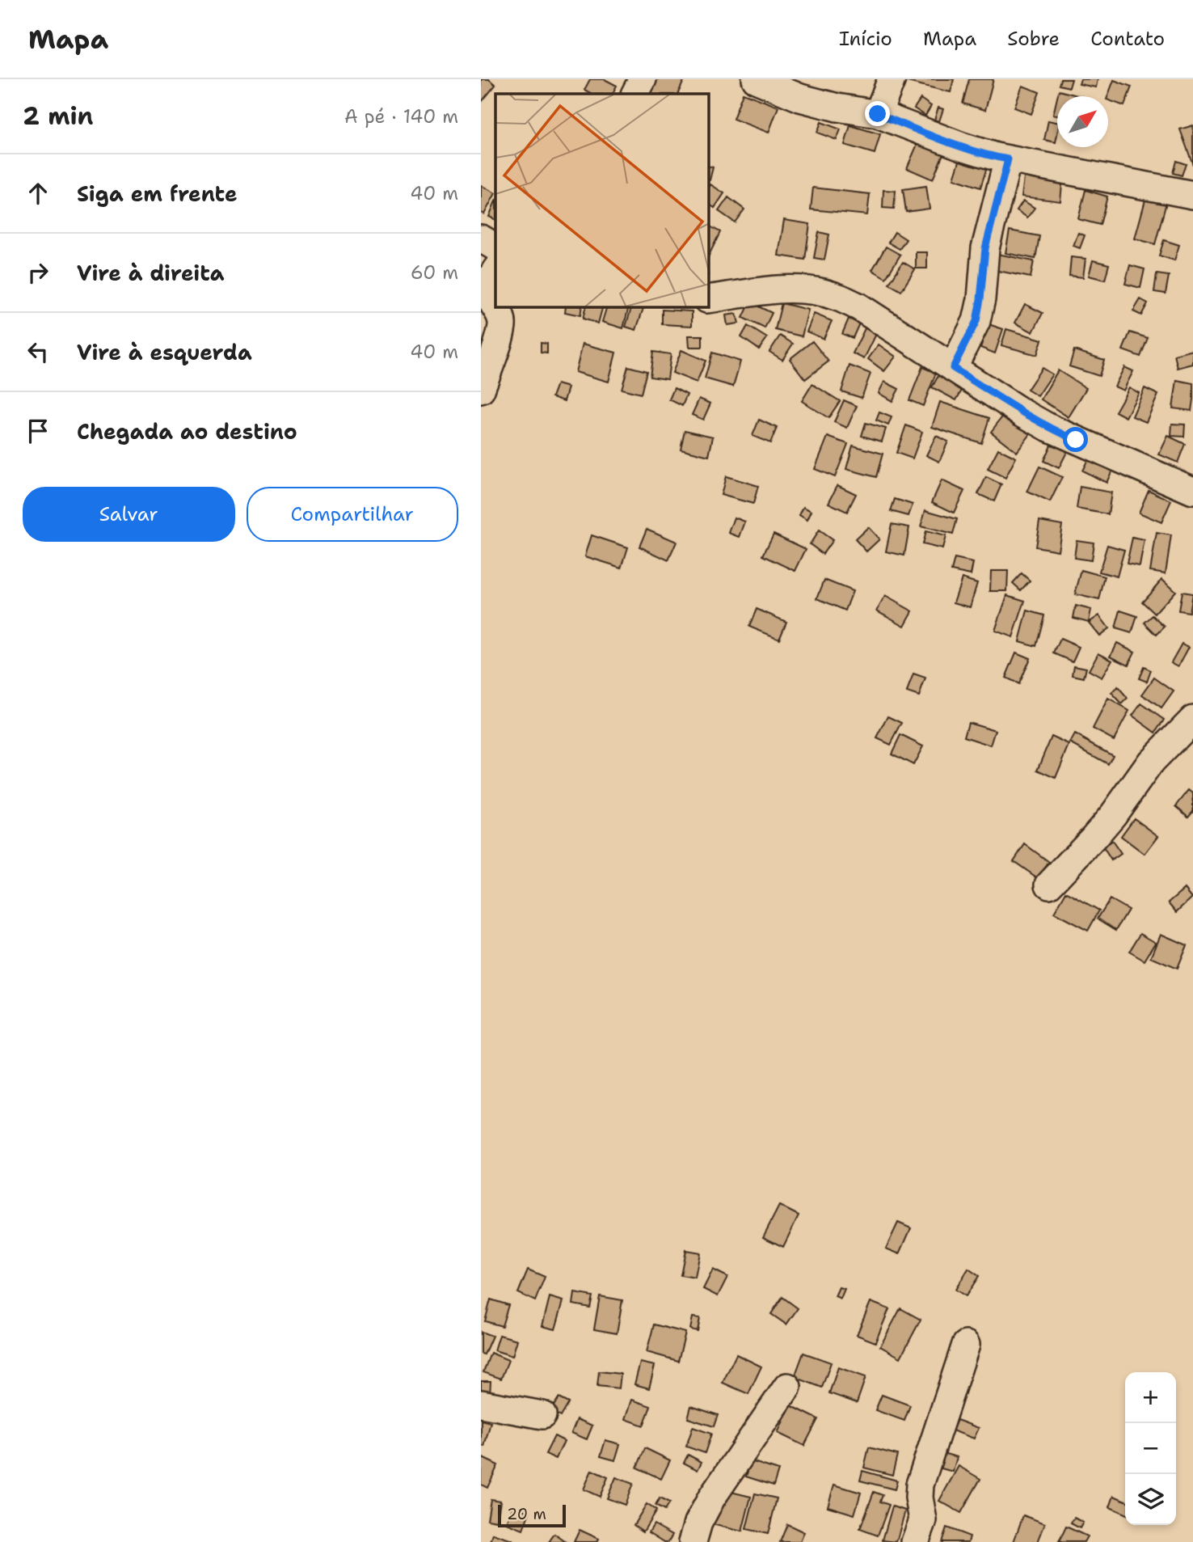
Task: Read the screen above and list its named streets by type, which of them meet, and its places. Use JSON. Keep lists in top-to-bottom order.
{
  "scale_bar": "20 m",
  "north": "top right",
  "page": {
    "header": "Mapa",
    "nav": [
      "Início",
      "Mapa",
      "Sobre",
      "Contato"
    ],
    "heading": ["2 min", "A pé · 140 m"],
    "list": [
      ["Siga em frente", "40 m"],
      ["Vire à direita", "60 m"],
      ["Vire à esquerda", "40 m"],
      "Chegada ao destino"
    ],
    "buttons": ["Salvar", "Compartilhar"],
    "map_buttons": ["+", "−"],
    "scale": "20 m"
  }
}
